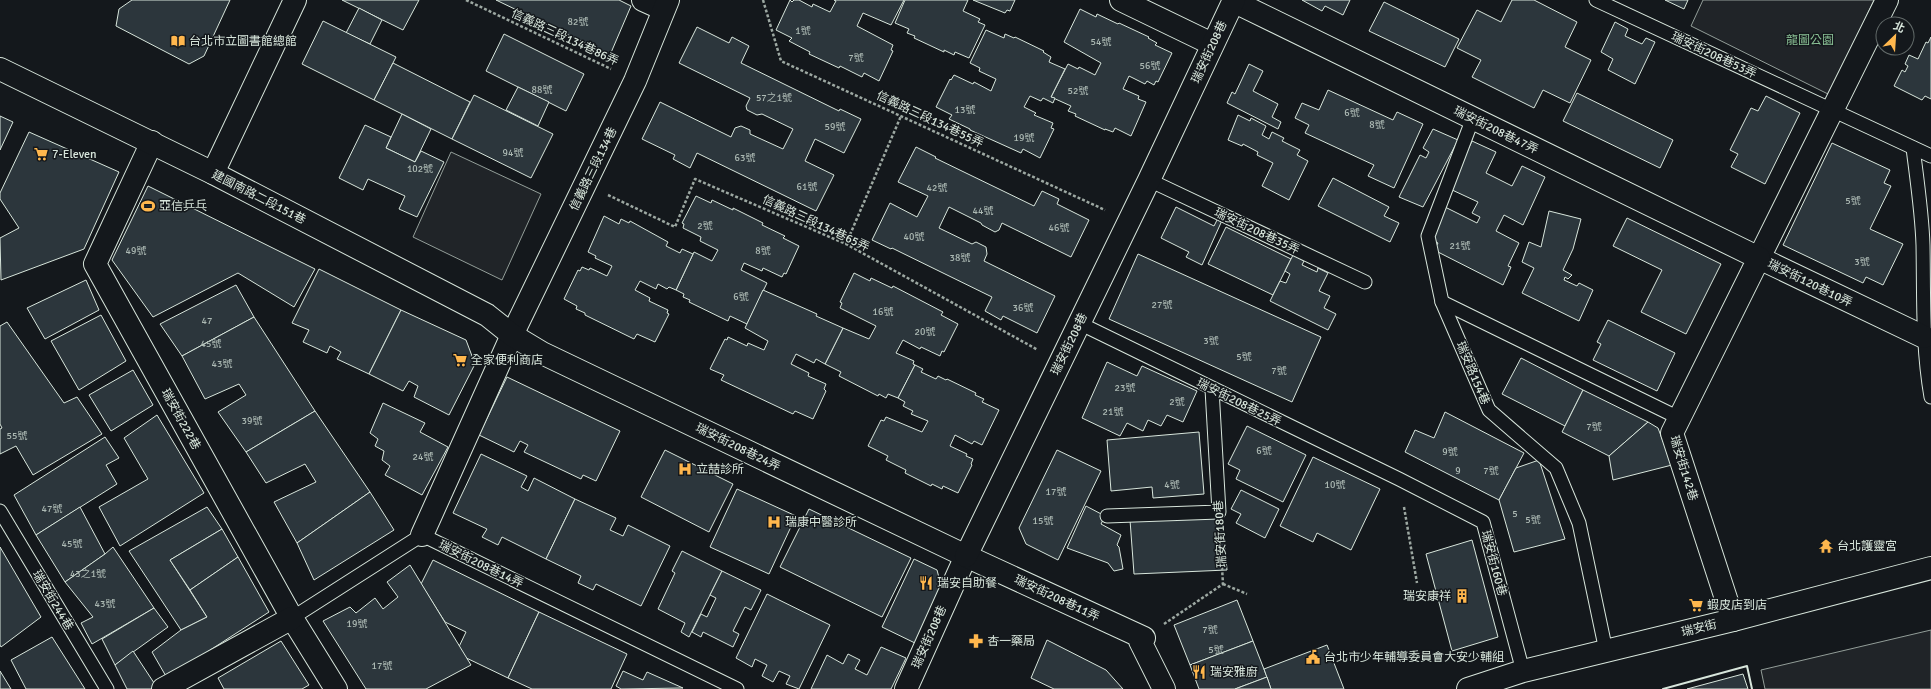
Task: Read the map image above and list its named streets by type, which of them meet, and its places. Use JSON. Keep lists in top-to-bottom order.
{
  "streets": {
    "street": [
      "瑞安街208巷",
      "瑞安街208巷47弄",
      "信義路三段134巷",
      "建國南路二段151巷",
      "瑞安街120巷10弄",
      "瑞安街222巷",
      "瑞安街208巷24弄",
      "瑞安街142巷",
      "瑞安街208巷11弄",
      "瑞安街"
    ],
    "lane": [
      "瑞安街208巷53弄",
      "瑞安街208巷35弄",
      "瑞安路154巷",
      "瑞安街208巷25弄",
      "瑞安街180巷",
      "瑞安街160巷",
      "瑞安街208巷14弄",
      "瑞安街244巷"
    ],
    "path": ["信義路三段134巷86弄", "信義路三段134巷55弄", "信義路三段134巷65弄"]
  },
  "crossings": [
    ["信義路三段134巷86弄", "信義路三段134巷"],
    ["瑞安街208巷", "信義路三段134巷55弄"],
    ["瑞安街208巷", "瑞安街208巷47弄"],
    ["瑞安街208巷", "信義路三段134巷65弄"],
    ["瑞安街208巷", "瑞安街208巷35弄"],
    ["瑞安街208巷", "瑞安街208巷25弄"],
    ["瑞安街208巷", "瑞安街208巷24弄"],
    ["瑞安街208巷", "瑞安街208巷11弄"],
    ["瑞安街208巷53弄", "瑞安街120巷10弄"],
    ["瑞安街208巷47弄", "瑞安街120巷10弄"],
    ["瑞安街208巷47弄", "瑞安路154巷"],
    ["瑞安街208巷47弄", "瑞安街142巷"],
    ["信義路三段134巷", "建國南路二段151巷"],
    ["信義路三段134巷", "信義路三段134巷65弄"],
    ["信義路三段134巷", "瑞安街208巷24弄"],
    ["建國南路二段151巷", "瑞安街222巷"],
    ["建國南路二段151巷", "瑞安街208巷24弄"],
    ["瑞安街120巷10弄", "瑞安街142巷"],
    ["瑞安路154巷", "瑞安街"],
    ["瑞安街208巷25弄", "瑞安街180巷"],
    ["瑞安街208巷25弄", "瑞安街160巷"],
    ["瑞安街208巷24弄", "瑞安街208巷11弄"],
    ["瑞安街142巷", "瑞安街"],
    ["瑞安街180巷", "瑞安街208巷11弄"],
    ["瑞安街160巷", "瑞安街"]
  ],
  "parks": ["龍圖公園"],
  "places": {
    "library": ["台北市立圖書館總館"],
    "supermarket": ["7-Eleven", "全家便利商店", "蝦皮店到店"],
    "sports": ["亞信乒乓"],
    "hospital": ["立喆診所", "瑞康中醫診所"],
    "temple": ["台北護靈宮"],
    "restaurant": ["瑞安自助餐", "瑞安雅廚"],
    "building": ["瑞安康祥"],
    "pharmacy": ["杏一藥局"],
    "public building": ["台北市少年輔導委員會大安少輔組"]
  },
  "house_numbers": [
    "82號",
    "1號",
    "54號",
    "7號",
    "56號",
    "88號",
    "52號",
    "57之1號",
    "13號",
    "6號",
    "8號",
    "59號",
    "19號",
    "94號",
    "63號",
    "102號",
    "61號",
    "42號",
    "5號",
    "44號",
    "2號",
    "46號",
    "40號",
    "21號",
    "49號",
    "8號",
    "38號",
    "3號",
    "6號",
    "27號",
    "36號",
    "16號",
    "47",
    "20號",
    "3號",
    "45號",
    "5號",
    "43號",
    "7號",
    "23號",
    "2號",
    "21號",
    "39號",
    "7號",
    "55號",
    "6號",
    "9號",
    "24號",
    "9",
    "7號",
    "4號",
    "10號",
    "17號",
    "47號",
    "5",
    "5號",
    "15號",
    "45號",
    "43之1號",
    "43號",
    "19號",
    "7號",
    "5號",
    "17號"
  ],
  "north": "top right"
}
